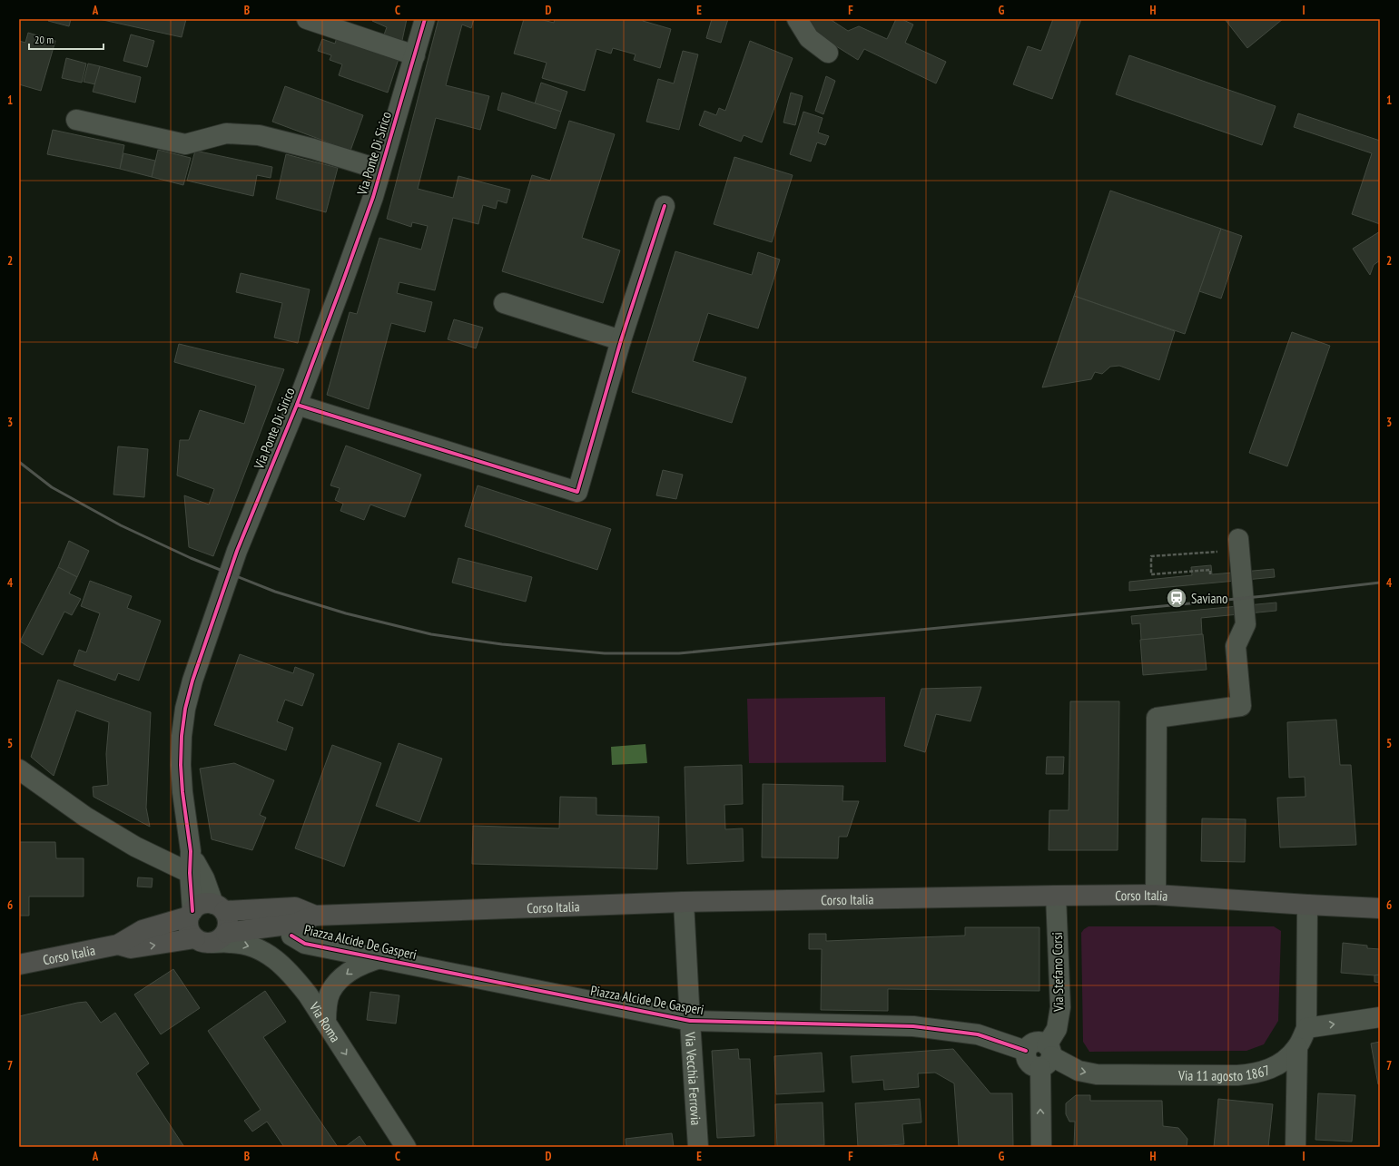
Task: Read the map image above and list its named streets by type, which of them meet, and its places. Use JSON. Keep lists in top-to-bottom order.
{
  "streets": {
    "main road": ["Corso Italia"],
    "street": [
      "Via Ponte Di Sirico",
      "Piazza Alcide De Gasperi",
      "Via Stefano Corsi",
      "Via Roma",
      "Via 11 agosto 1867",
      "Via Vecchia Ferrovia"
    ]
  },
  "crossings": [
    ["Via Ponte Di Sirico", "Via Roma"],
    ["Corso Italia", "Piazza Alcide De Gasperi"],
    ["Corso Italia", "Via Stefano Corsi"],
    ["Corso Italia", "Via Vecchia Ferrovia"],
    ["Piazza Alcide De Gasperi", "Via Stefano Corsi"],
    ["Piazza Alcide De Gasperi", "Via 11 agosto 1867"],
    ["Piazza Alcide De Gasperi", "Via Vecchia Ferrovia"],
    ["Via Stefano Corsi", "Via 11 agosto 1867"]
  ],
  "one_way": ["Via Roma", "Via 11 agosto 1867"],
  "places": {
    "station": ["Saviano"]
  },
  "scale_bar": "20 m",
  "grid": {
    "columns": [
      "A",
      "B",
      "C",
      "D",
      "E",
      "F",
      "G",
      "H",
      "I"
    ],
    "rows": [
      "1",
      "2",
      "3",
      "4",
      "5",
      "6",
      "7"
    ]
  }
}
